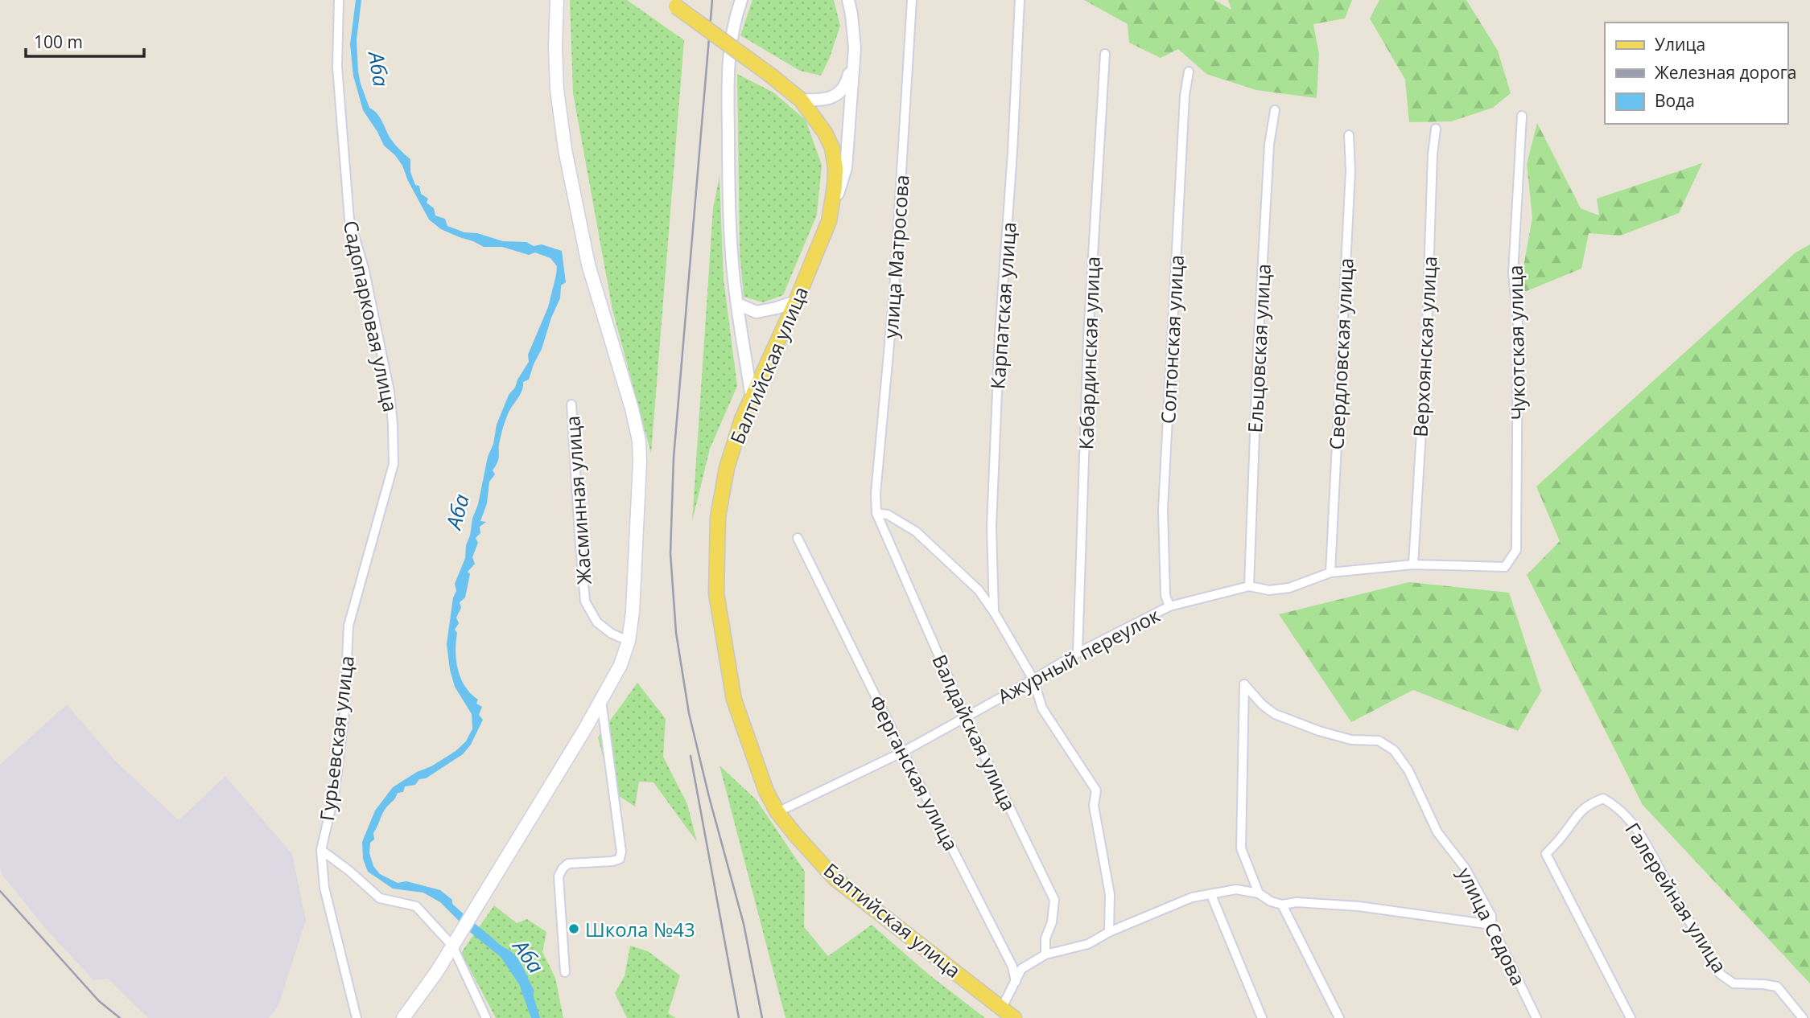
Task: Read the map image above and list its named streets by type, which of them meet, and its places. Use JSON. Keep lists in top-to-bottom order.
{
  "streets": {
    "main road": ["Балтийская улица"],
    "street": [
      "улица Матросова",
      "Карпатская улица",
      "Садопарковая улица",
      "Солтонская улица",
      "Чукотская улица",
      "Верхоянская улица",
      "Ельцовская улица",
      "Кабардинская улица",
      "Свердловская улица",
      "Жасминная улица",
      "Ажурный переулок",
      "Валдайская улица",
      "Гурьевская улица",
      "Ферганская улица",
      "Галерейная улица",
      "улица Седова"
    ]
  },
  "crossings": [
    ["улица Матросова", "Карпатская улица"],
    ["улица Матросова", "Валдайская улица"],
    ["Карпатская улица", "Ажурный переулок"],
    ["Карпатская улица", "Валдайская улица"],
    ["Садопарковая улица", "Гурьевская улица"],
    ["Солтонская улица", "Ажурный переулок"],
    ["Чукотская улица", "Верхоянская улица"],
    ["Ельцовская улица", "Ажурный переулок"],
    ["Кабардинская улица", "Ажурный переулок"],
    ["Балтийская улица", "Ажурный переулок"],
    ["Ажурный переулок", "Валдайская улица"],
    ["Ажурный переулок", "Ферганская улица"]
  ],
  "water": ["Аба"],
  "places": ["Школа №43"],
  "legend": ["Улица", "Железная дорога", "Вода"],
  "scale_bar": "100 m"
}
